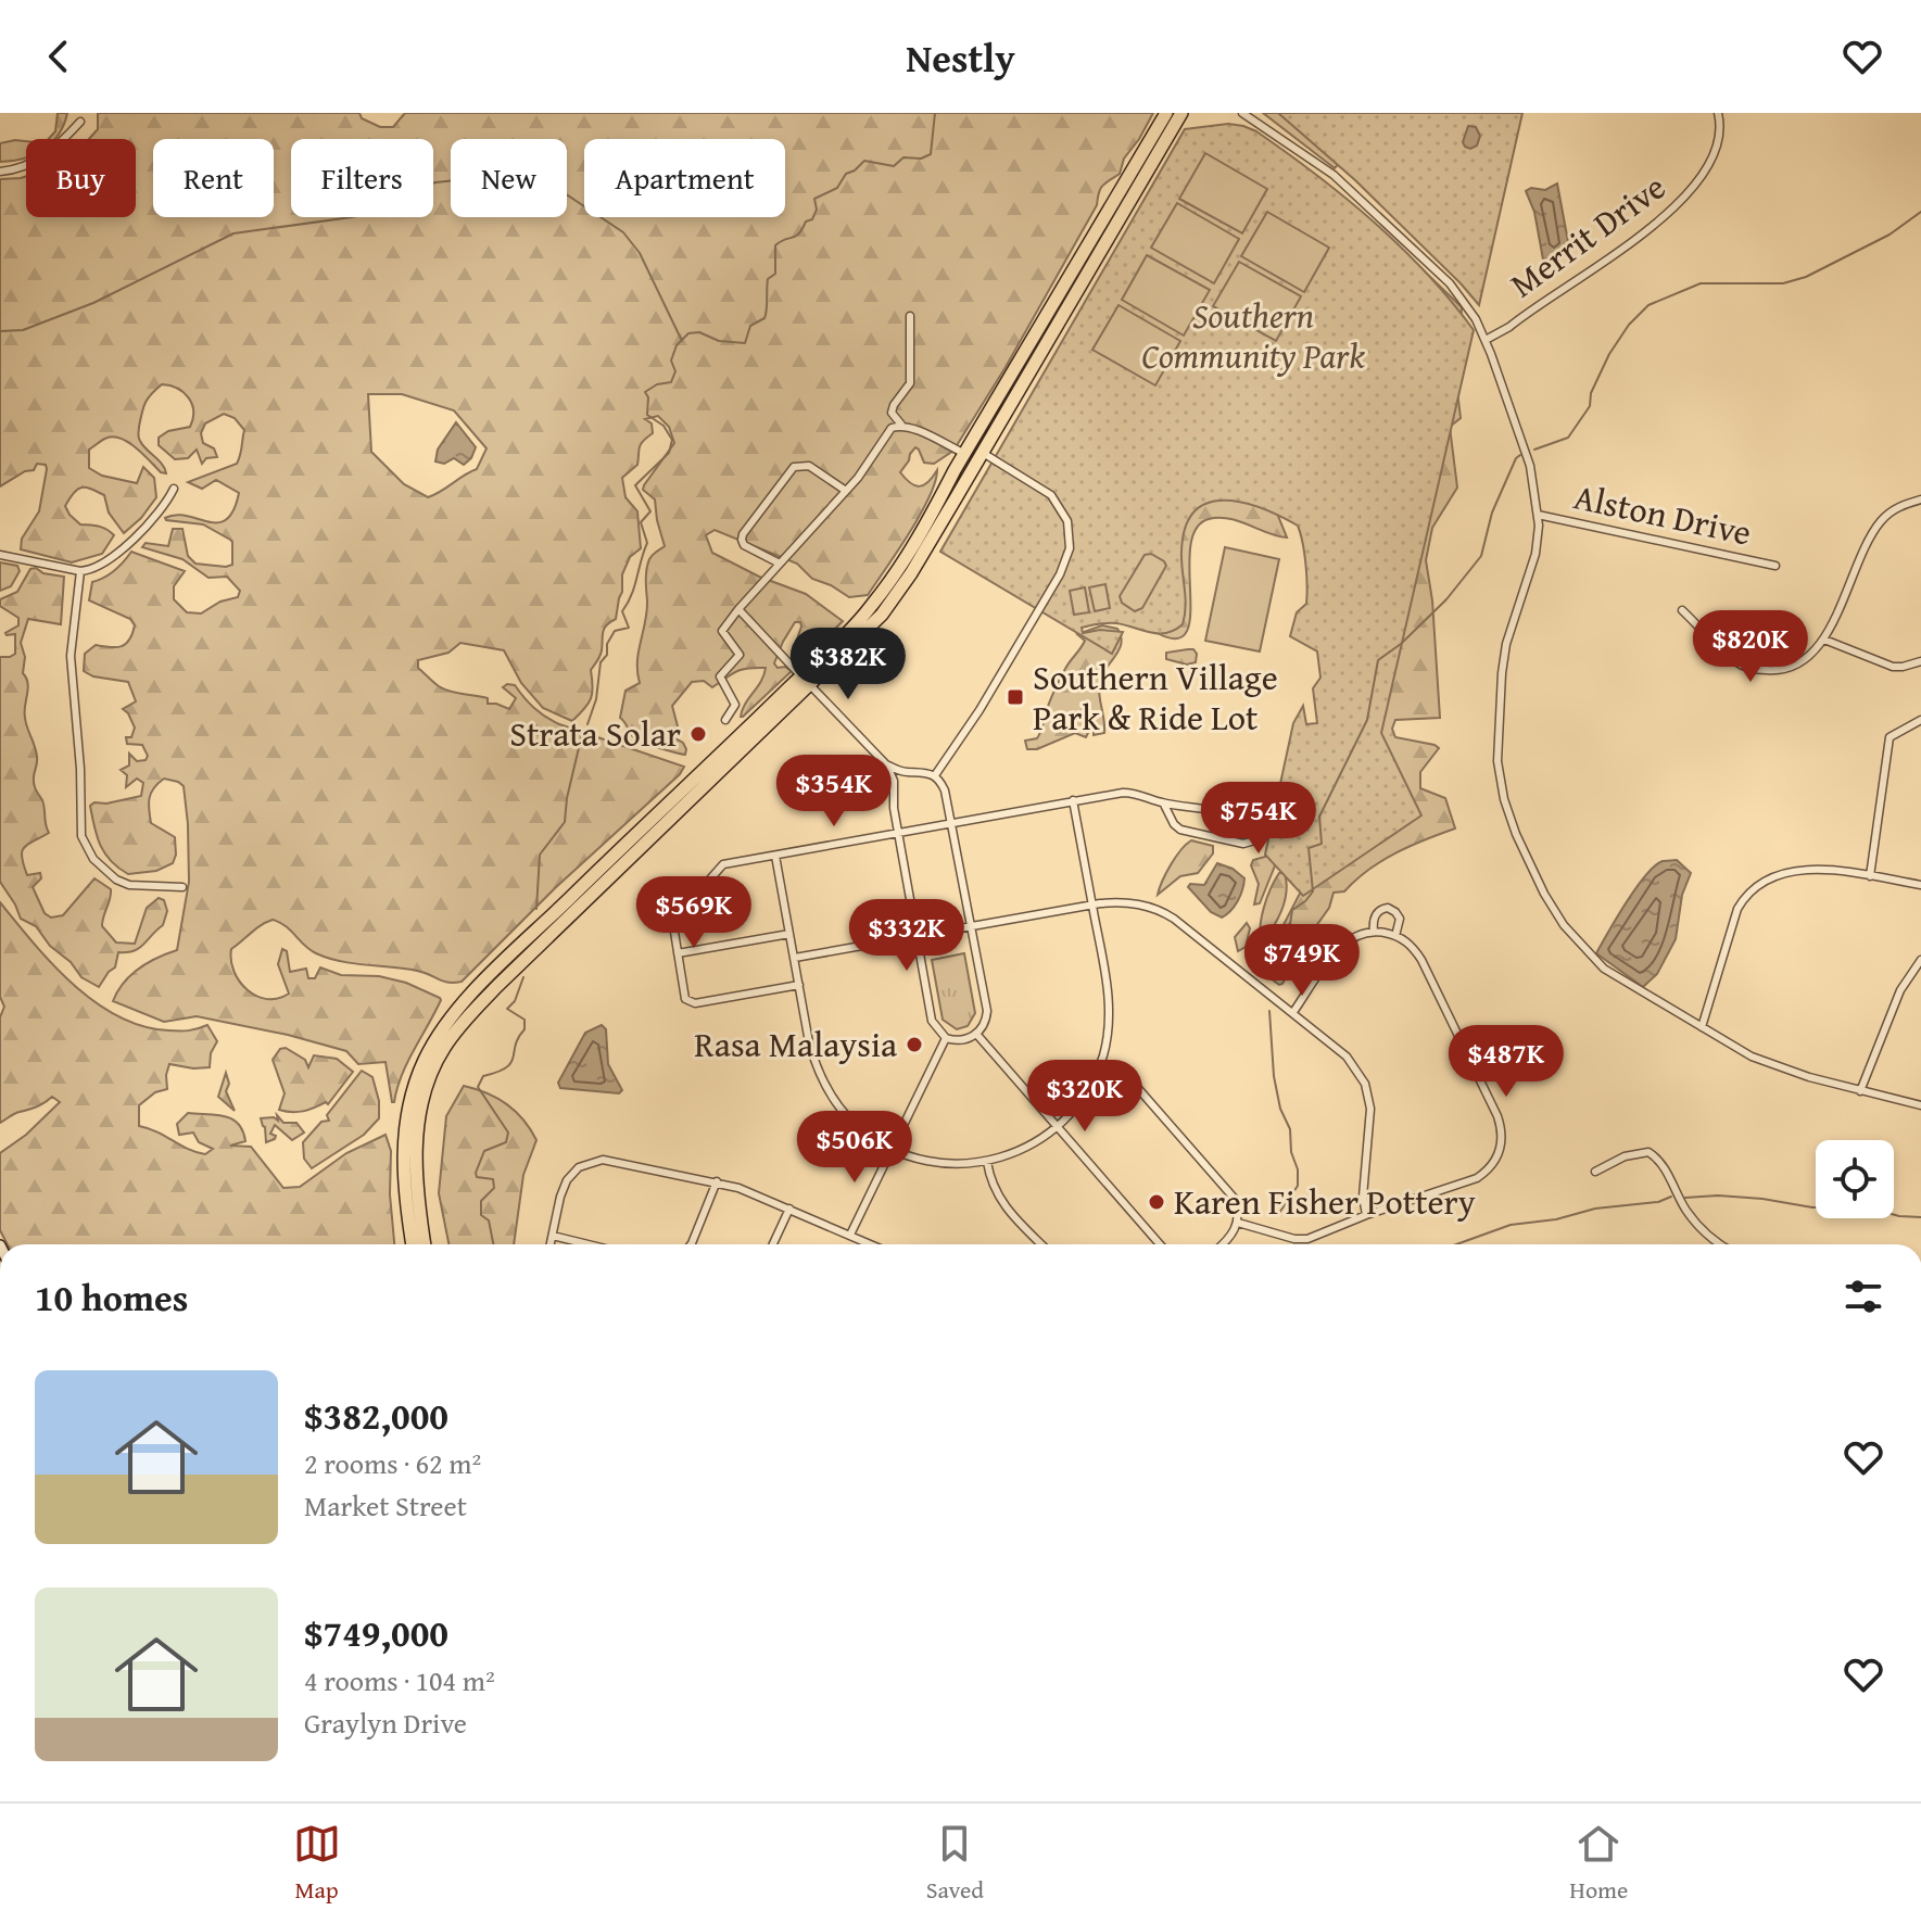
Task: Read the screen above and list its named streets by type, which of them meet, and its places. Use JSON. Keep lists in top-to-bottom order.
{
  "streets": {
    "street": ["Merrit Drive", "Alston Drive"]
  },
  "parks": ["Southern Community Park"],
  "places": {
    "transit": ["Southern Village Park & Ride Lot"],
    "other": ["Strata Solar", "Rasa Malaysia", "Karen Fisher Pottery"]
  },
  "page": {
    "header": "Nestly",
    "chip": [
      "Buy",
      "Rent",
      "Filters",
      "New",
      "Apartment"
    ],
    "price": [
      "$820K",
      "$382K",
      "$354K",
      "$754K",
      "$569K",
      "$332K",
      "$749K",
      "$487K",
      "$320K",
      "$506K"
    ],
    "heading": "10 homes",
    "list": [
      {
        "name": "$382,000",
        "note": "2 rooms · 62 m² · Market Street"
      },
      {
        "name": "$749,000",
        "note": "4 rooms · 104 m² · Graylyn Drive"
      }
    ],
    "tabs": ["Map", "Saved", "Home"]
  }
}
